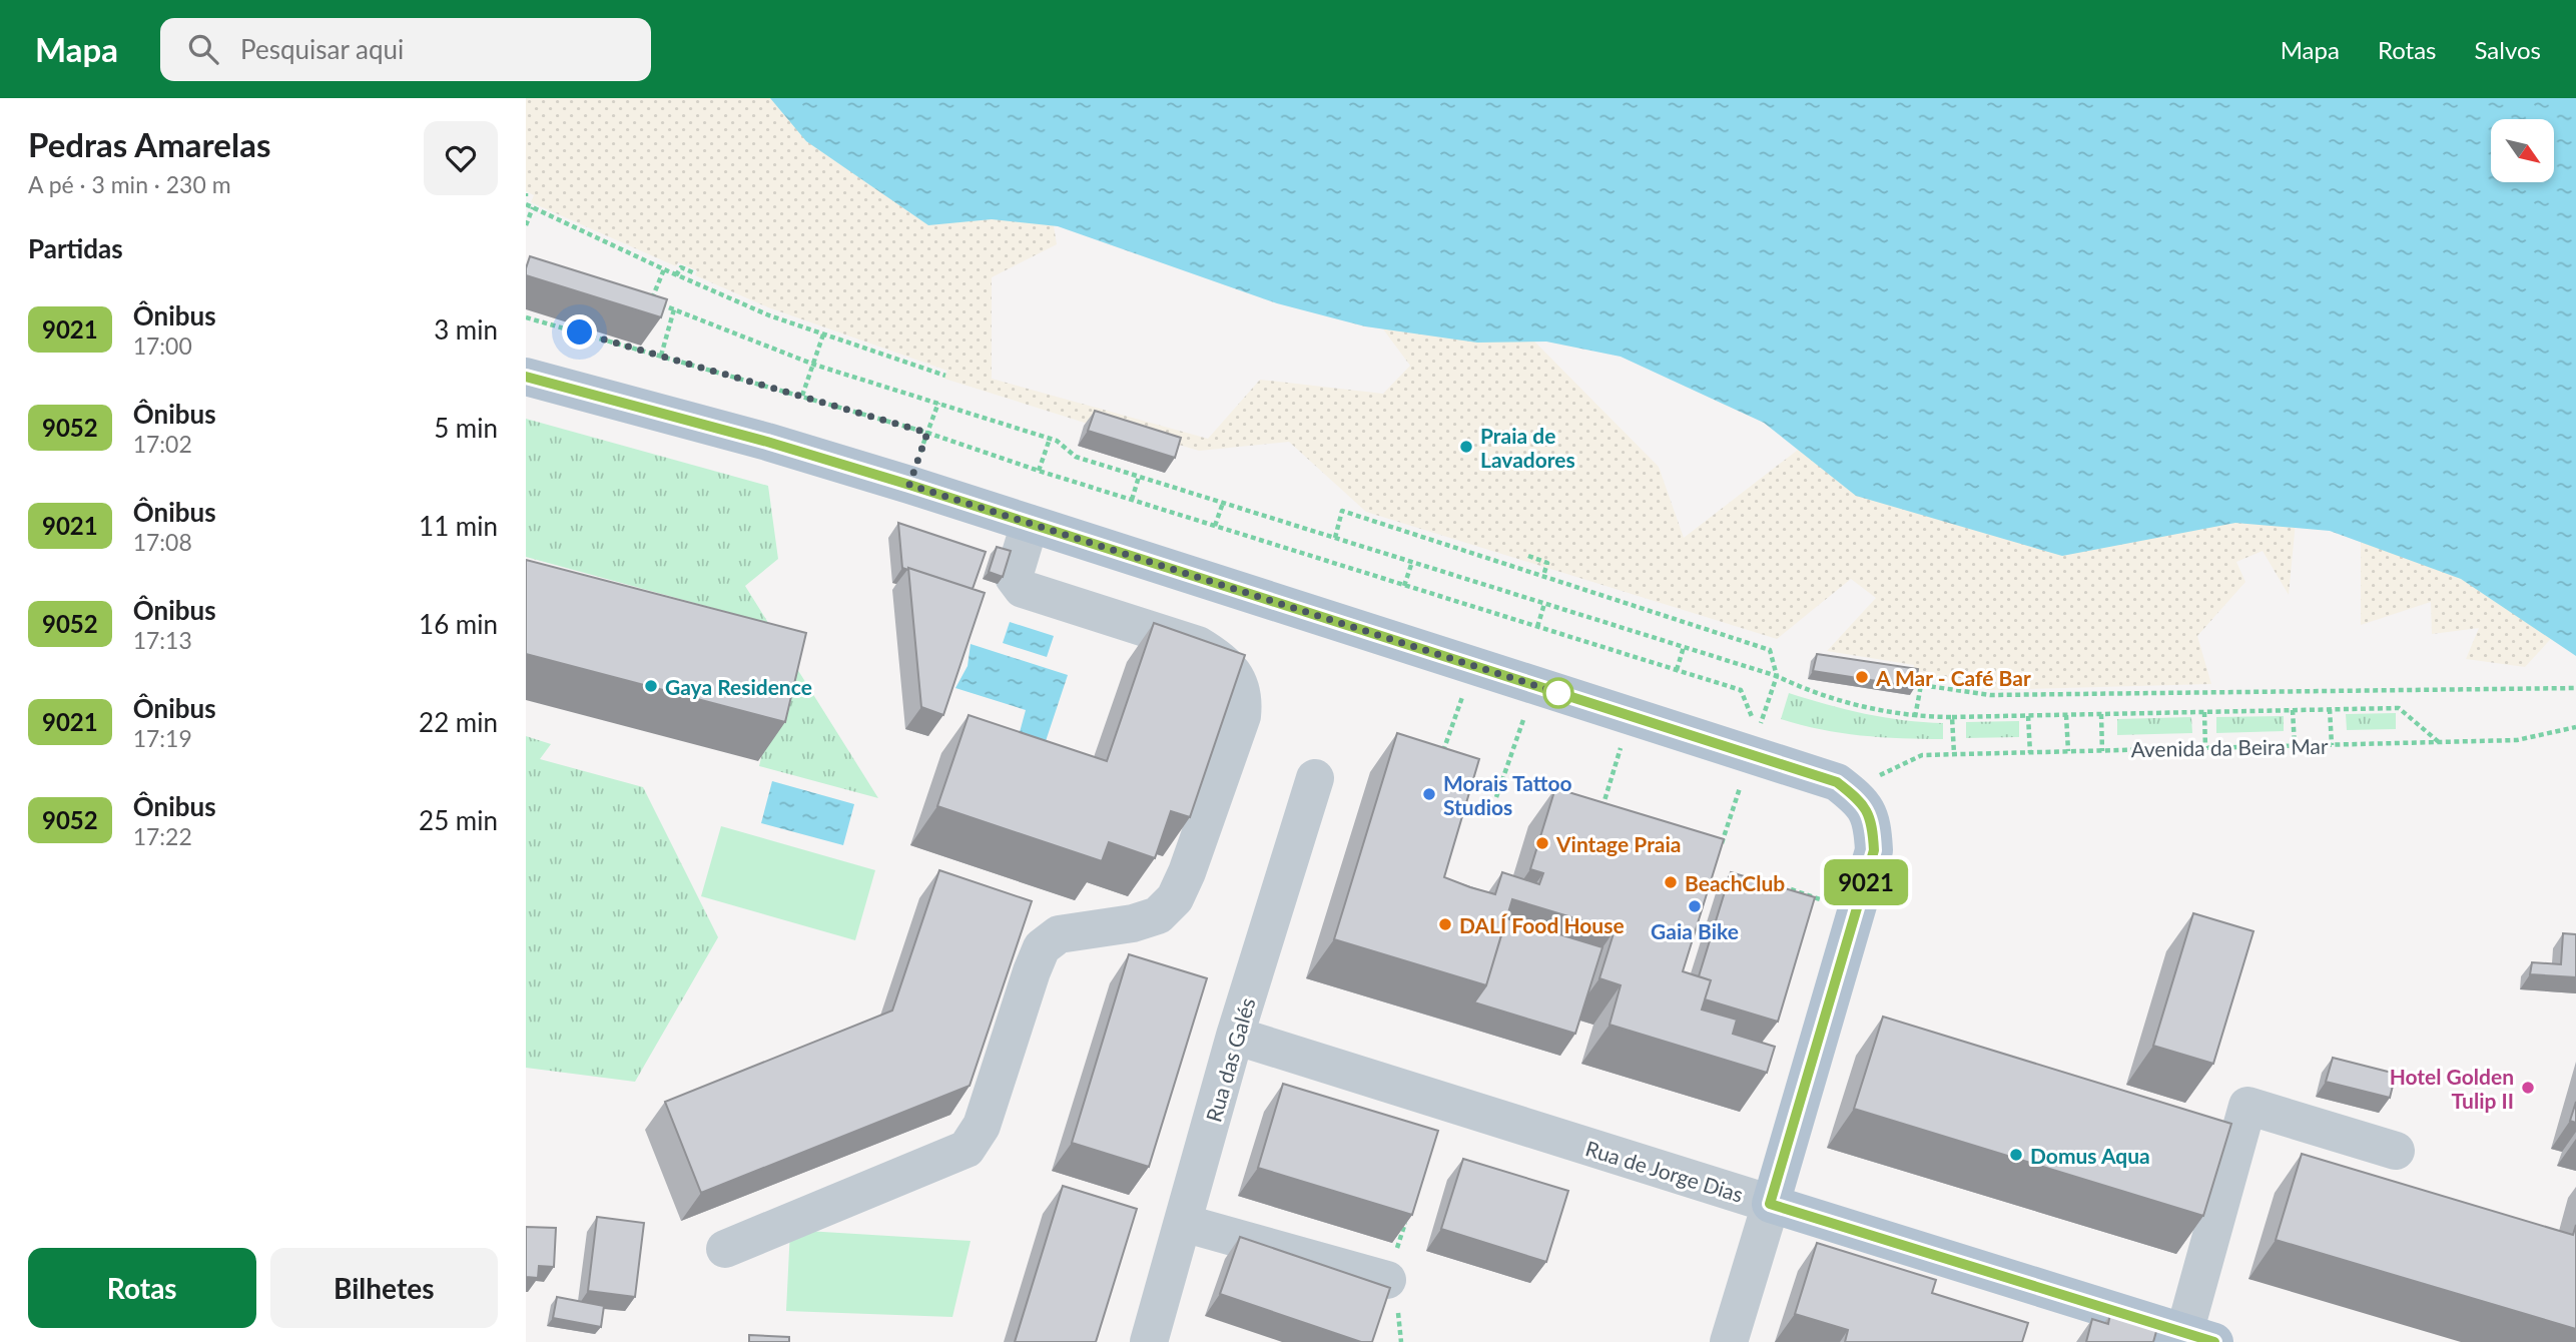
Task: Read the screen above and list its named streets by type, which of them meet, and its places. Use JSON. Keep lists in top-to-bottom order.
{
  "streets": {
    "main road": ["Rua de Jorge Dias"],
    "street": ["Rua das Galés"],
    "path": ["Avenida da Beira Mar"]
  },
  "crossings": [
    ["Rua das Galés", "Rua de Jorge Dias"]
  ],
  "places": [
    "Praia de Lavadores",
    "A Mar - Café Bar",
    "Gaya Residence",
    "Morais Tattoo Studios",
    "Vintage Praia",
    "BeachClub",
    "Gaia Bike",
    "DALÍ Food House",
    "Hotel Golden Tulip II",
    "Domus Aqua"
  ],
  "lines": ["bus line 9021"],
  "north": "bottom right",
  "page": {
    "header": "Mapa",
    "search": "Pesquisar aqui",
    "nav": ["Mapa", "Rotas", "Salvos"],
    "heading": [
      ["Pedras Amarelas", "A pé · 3 min · 230 m"],
      "Partidas"
    ],
    "on_map": "9021",
    "list": [
      {
        "mark": "9021",
        "name": "Ônibus",
        "note": "17:00",
        "value": "3 min"
      },
      {
        "mark": "9052",
        "name": "Ônibus",
        "note": "17:02",
        "value": "5 min"
      },
      {
        "mark": "9021",
        "name": "Ônibus",
        "note": "17:08",
        "value": "11 min"
      },
      {
        "mark": "9052",
        "name": "Ônibus",
        "note": "17:13",
        "value": "16 min"
      },
      {
        "mark": "9021",
        "name": "Ônibus",
        "note": "17:19",
        "value": "22 min"
      },
      {
        "mark": "9052",
        "name": "Ônibus",
        "note": "17:22",
        "value": "25 min"
      }
    ],
    "buttons": ["Rotas", "Bilhetes"]
  }
}
